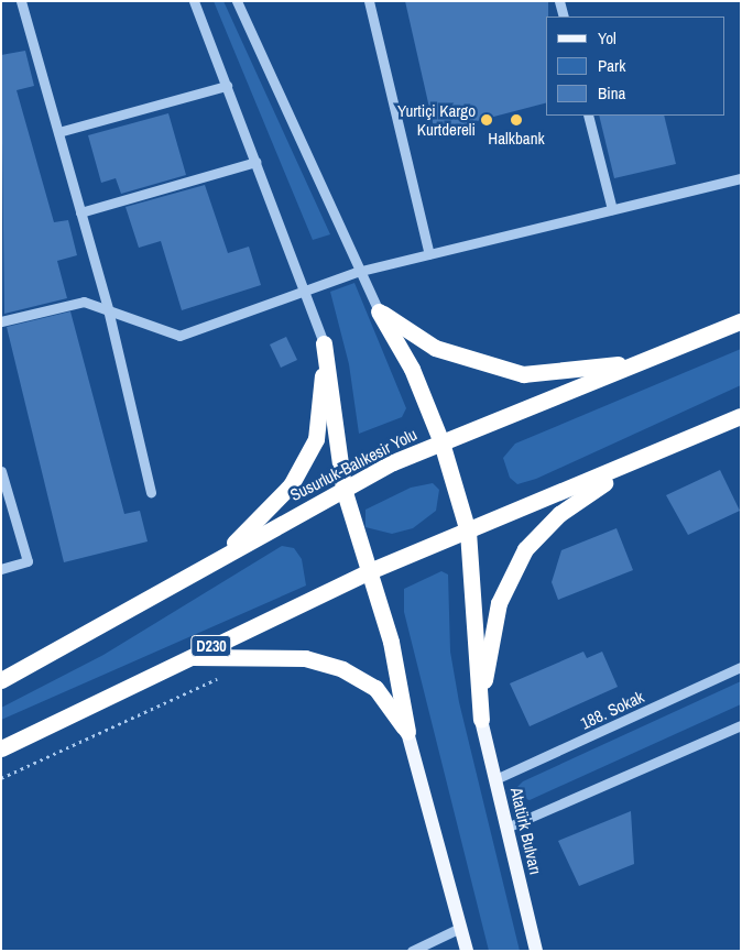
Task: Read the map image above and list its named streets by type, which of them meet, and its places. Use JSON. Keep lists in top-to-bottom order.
{
  "streets": {
    "highway": ["Susurluk-Balıkesir Yolu", "D230"],
    "main road": ["Atatürk Bulvarı"],
    "street": ["188. Sokak"]
  },
  "crossings": [
    ["188. Sokak", "Atatürk Bulvarı"]
  ],
  "places": ["Yurtiçi Kargo Kurtdereli", "Halkbank"],
  "legend": ["Yol", "Park", "Bina"]
}
